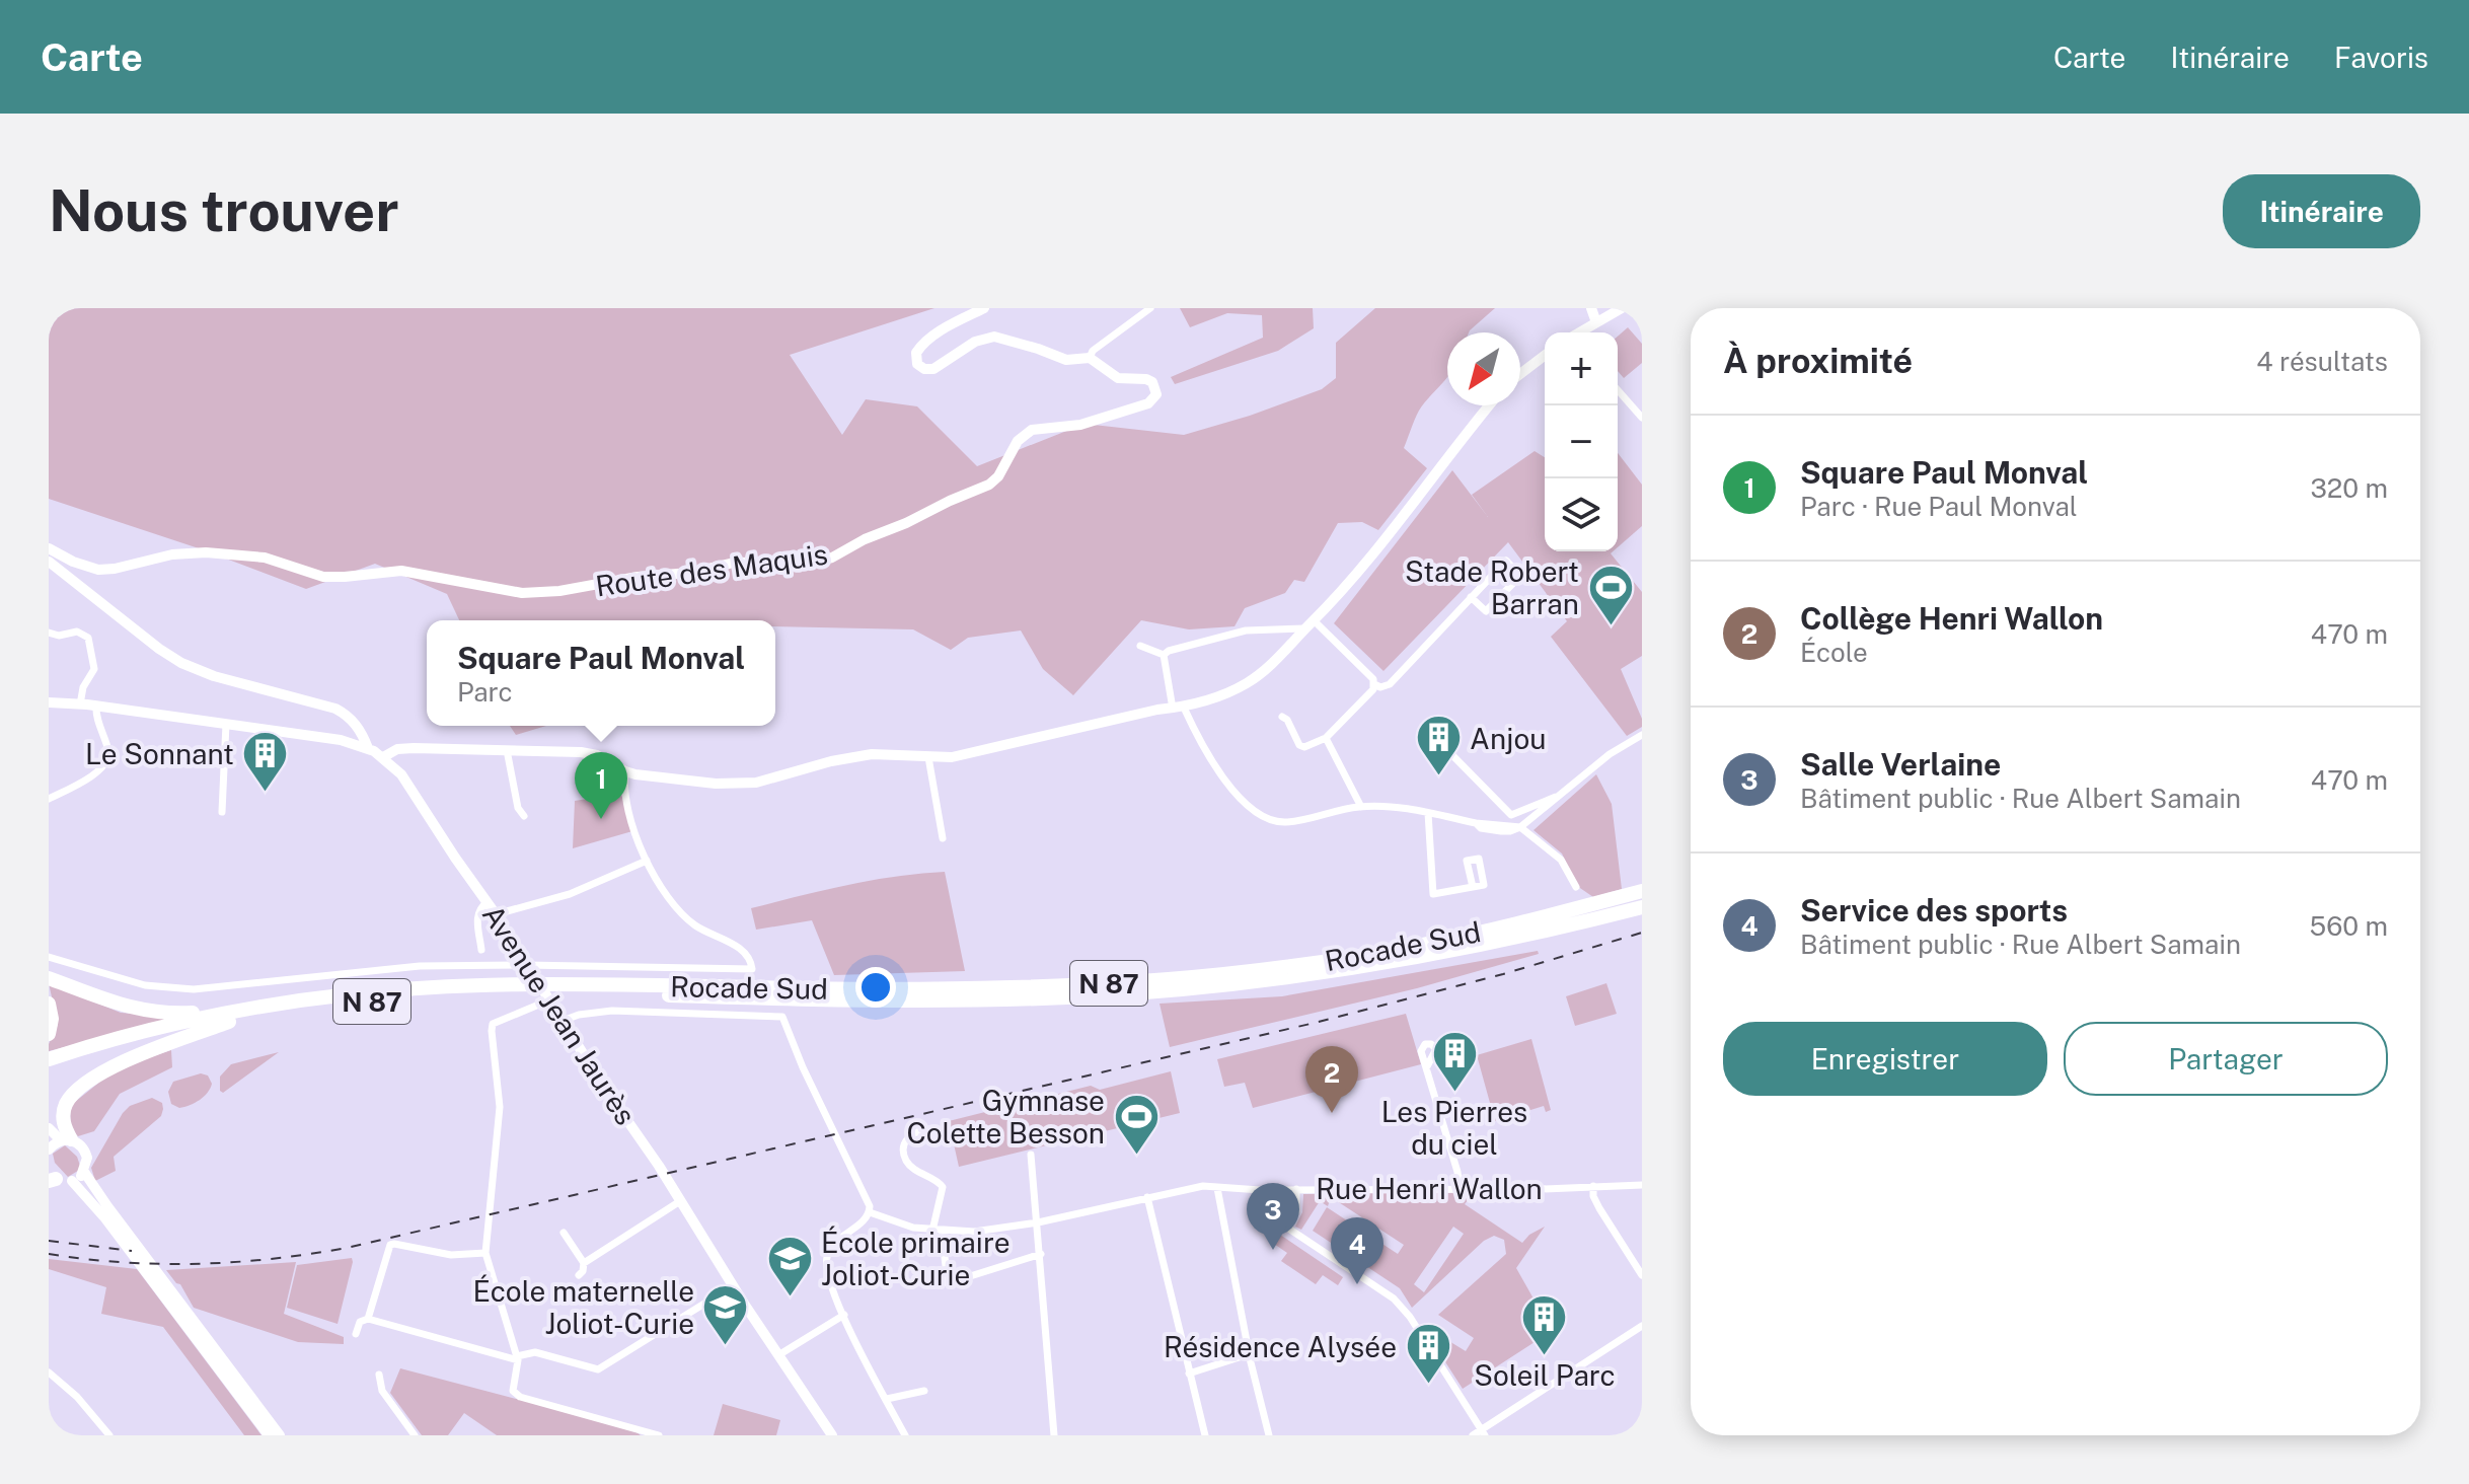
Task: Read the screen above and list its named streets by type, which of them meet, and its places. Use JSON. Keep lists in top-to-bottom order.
{
  "streets": {
    "highway": ["Rocade Sud", "N 87"],
    "main road": ["Route des Maquis", "Avenue Jean Jaurès"],
    "street": ["Rue Henri Wallon"]
  },
  "places": {
    "sports": ["Stade Robert Barran", "Gymnase Colette Besson"],
    "building": [
      "Anjou",
      "Le Sonnant",
      "Les Pierres du ciel",
      "Soleil Parc",
      "Résidence Alysée"
    ],
    "school or university": ["École primaire Joliot-Curie", "École maternelle Joliot-Curie"]
  },
  "north": "bottom left",
  "page": {
    "header": "Carte",
    "nav": ["Carte", "Itinéraire", "Favoris"],
    "buttons": [
      "Itinéraire",
      ["Enregistrer", "Partager"]
    ],
    "title": "Nous trouver",
    "heading": ["À proximité", "4 résultats"],
    "map_buttons": ["+", "−"],
    "list": [
      {
        "mark": "1",
        "name": "Square Paul Monval",
        "note": "Parc · Rue Paul Monval",
        "value": "320 m"
      },
      {
        "mark": "2",
        "name": "Collège Henri Wallon",
        "note": "École",
        "value": "470 m"
      },
      {
        "mark": "3",
        "name": "Salle Verlaine",
        "note": "Bâtiment public · Rue Albert Samain",
        "value": "470 m"
      },
      {
        "mark": "4",
        "name": "Service des sports",
        "note": "Bâtiment public · Rue Albert Samain",
        "value": "560 m"
      }
    ],
    "popup": ["Square Paul Monval", "Parc"],
    "pins": [
      "1",
      "2",
      "3",
      "4"
    ]
  }
}
